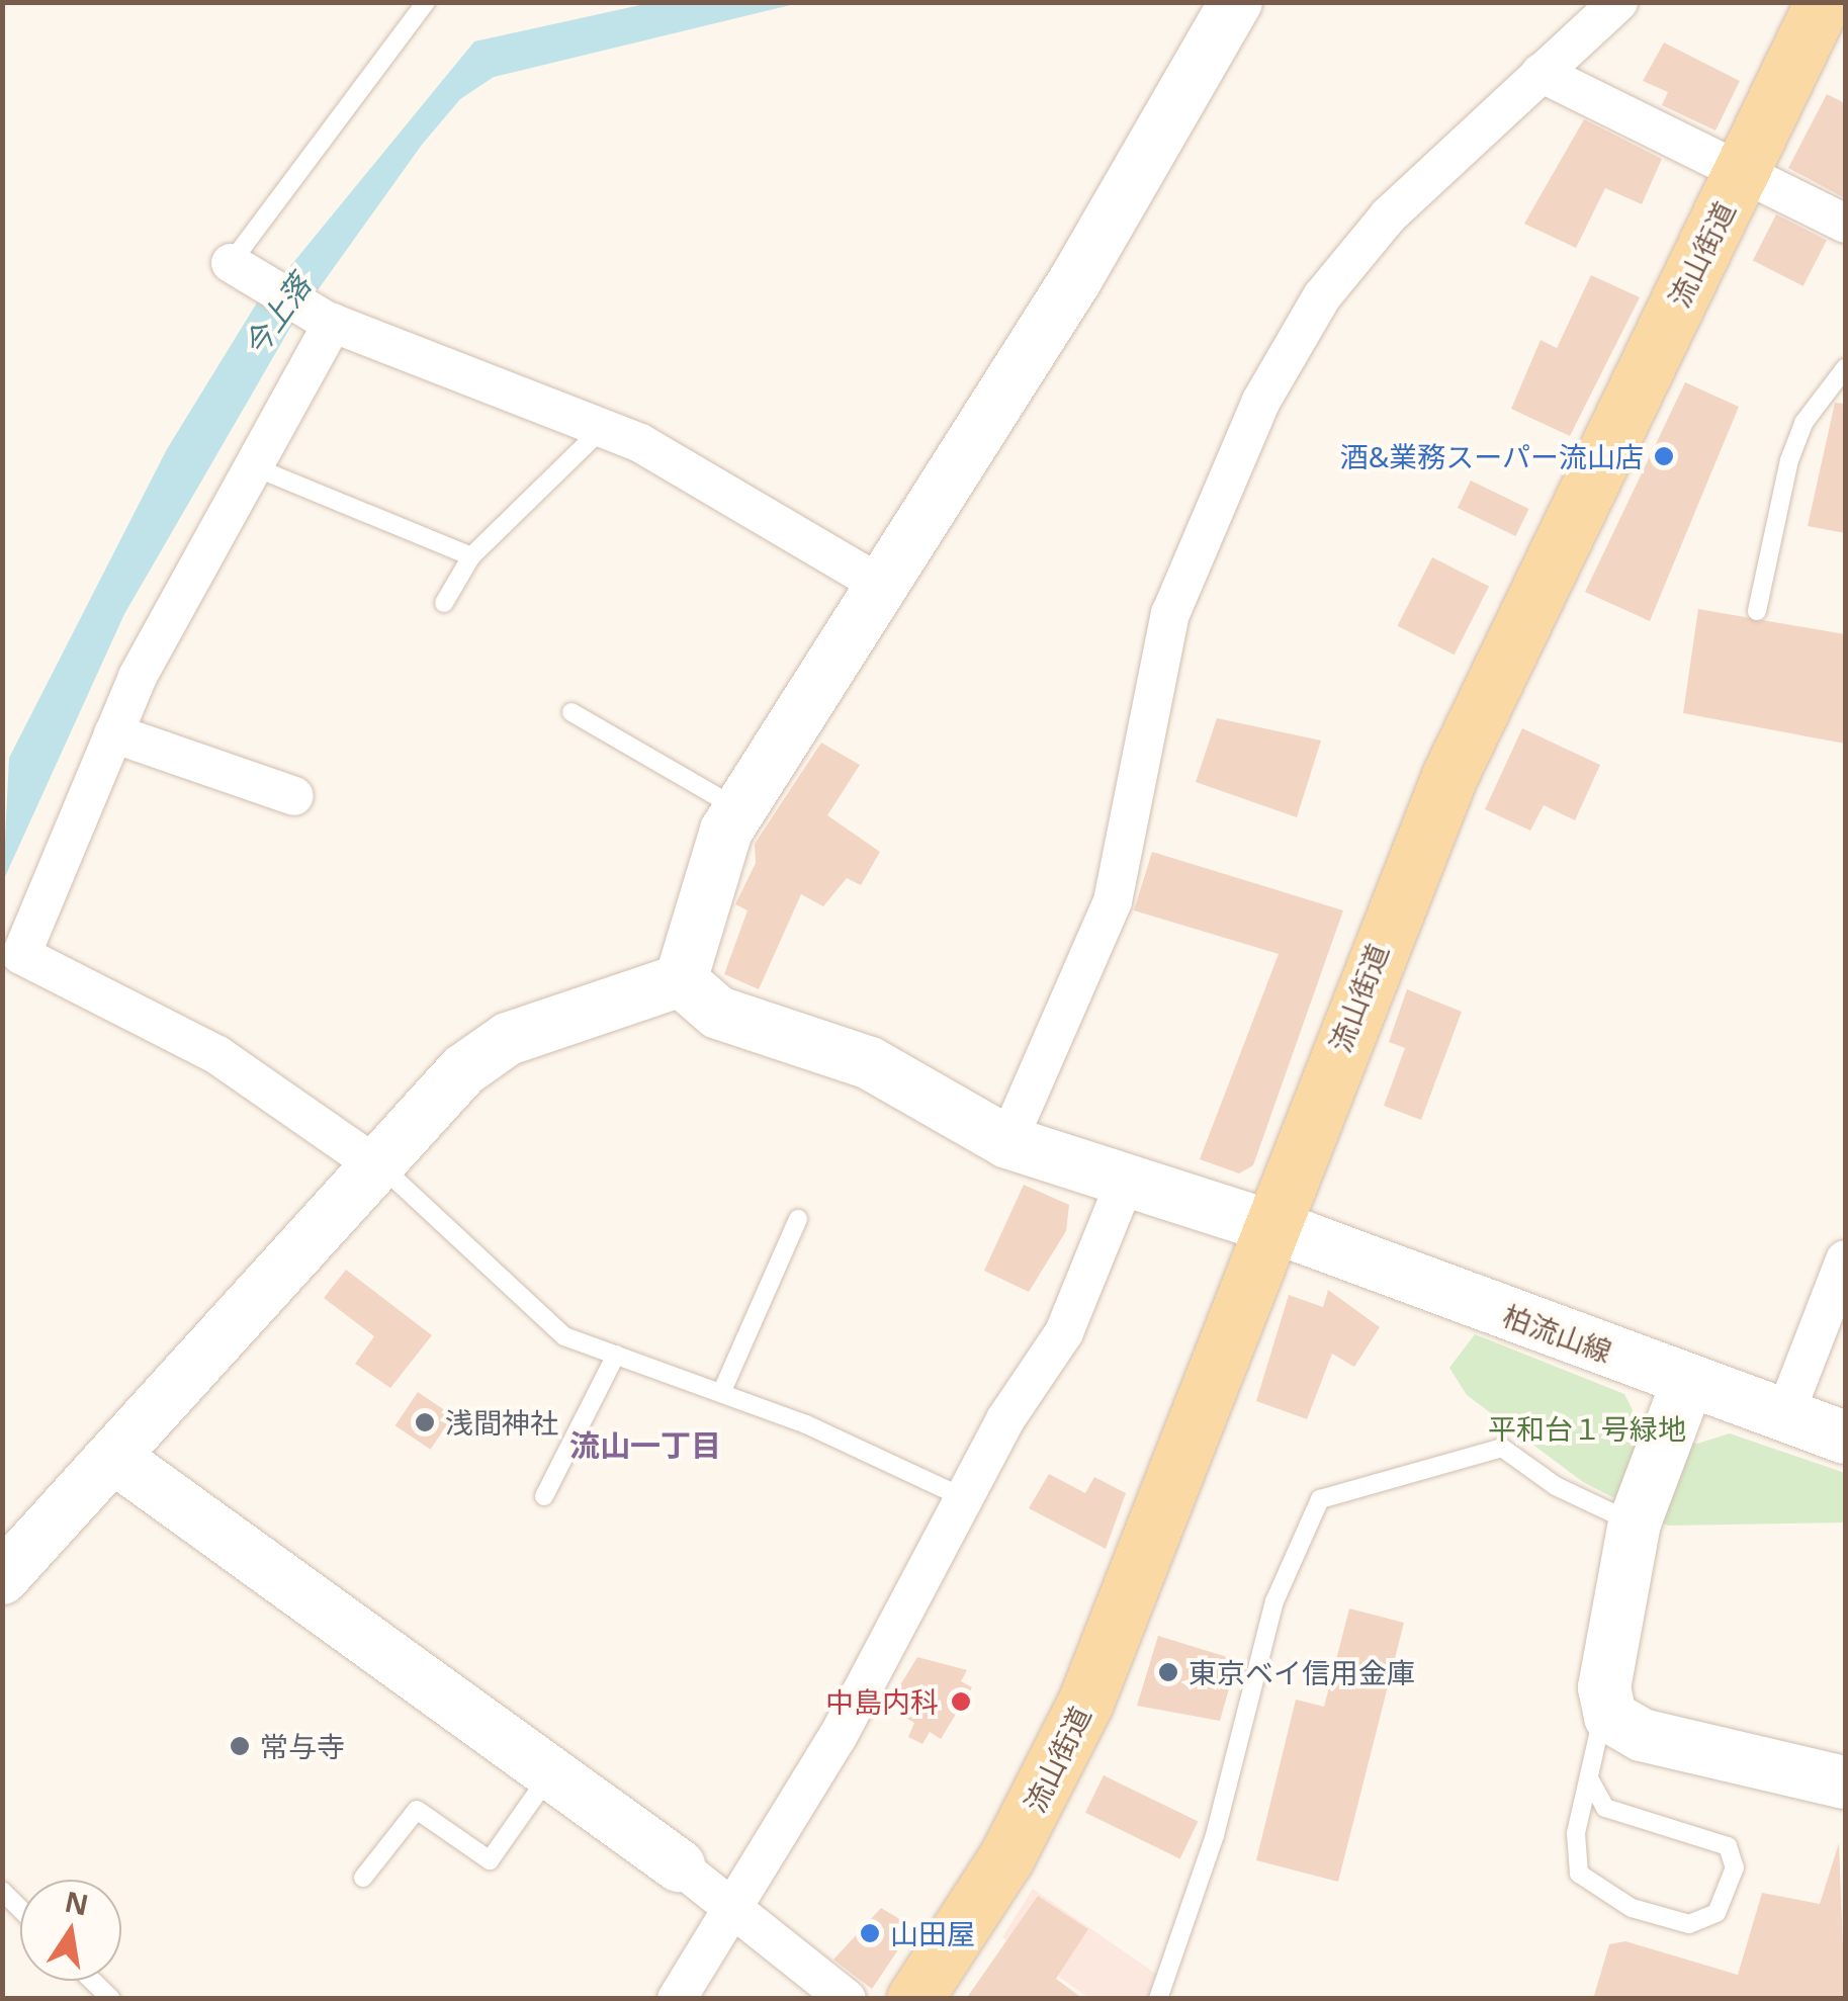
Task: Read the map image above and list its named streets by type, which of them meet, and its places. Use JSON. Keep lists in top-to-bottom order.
{
  "streets": {
    "main road": ["流山街道"],
    "street": ["柏流山線"]
  },
  "crossings": [
    ["流山街道", "柏流山線"]
  ],
  "districts": ["流山一丁目"],
  "water": ["今上落"],
  "parks": ["平和台１号緑地"],
  "places": [
    "酒&業務スーパー流山店",
    "浅間神社",
    "東京ベイ信用金庫",
    "中島内科",
    "常与寺",
    "山田屋"
  ],
  "north": "top"
}
